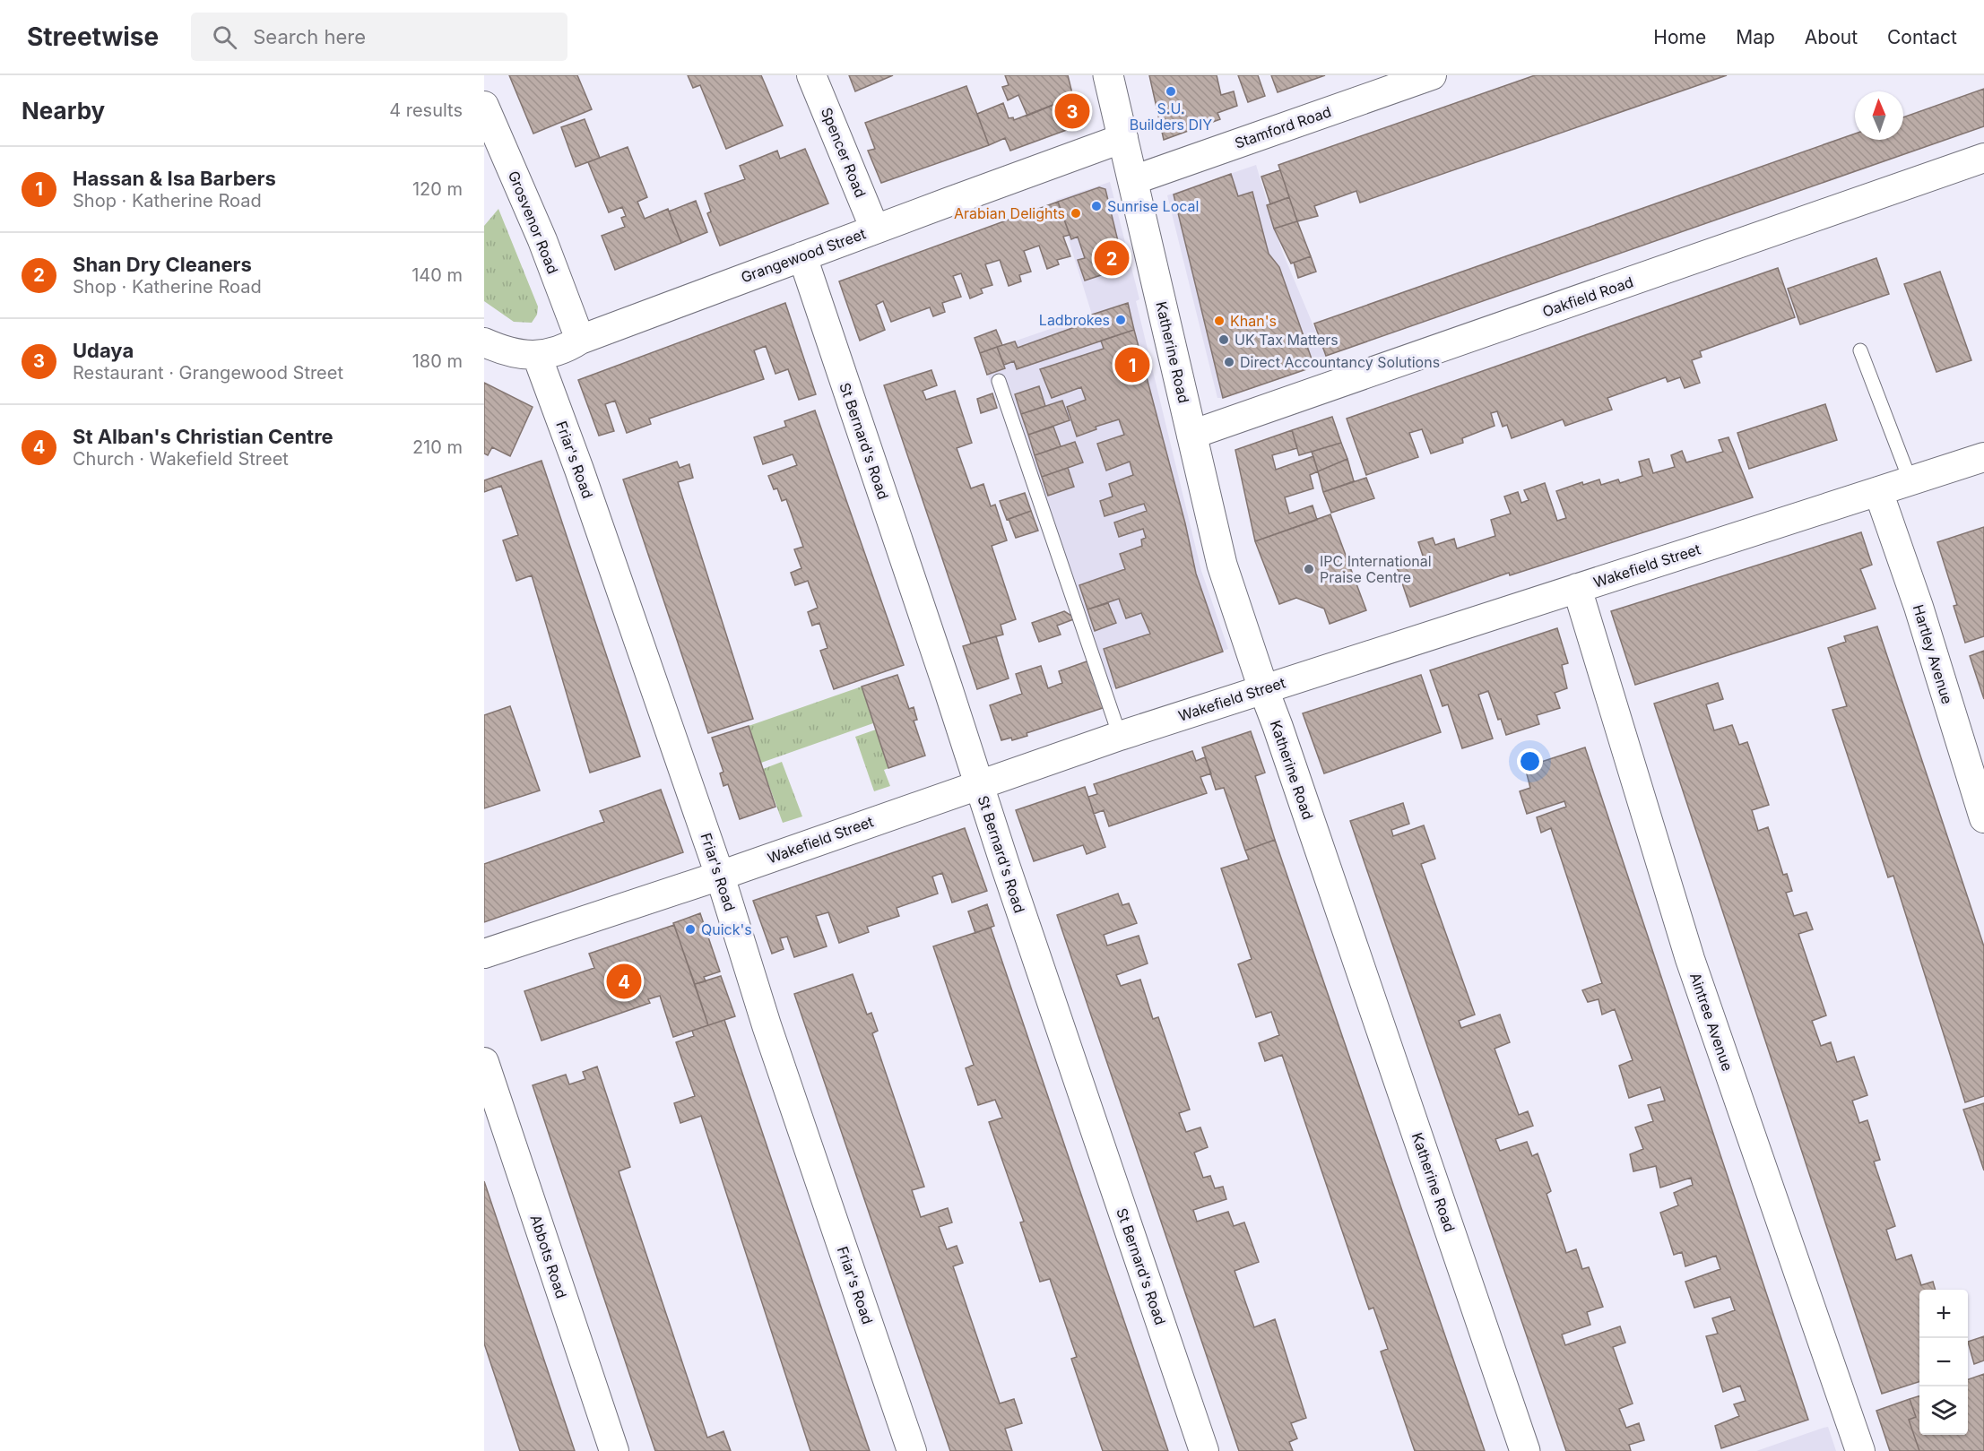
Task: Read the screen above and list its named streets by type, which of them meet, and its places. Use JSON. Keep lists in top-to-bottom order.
{
  "streets": {
    "main road": ["Katherine Road"],
    "street": [
      "Stamford Road",
      "Spencer Road",
      "Grosvenor Road",
      "Grangewood Street",
      "Oakfield Road",
      "St Bernard's Road",
      "Friar's Road",
      "Wakefield Street",
      "Hartley Avenue",
      "Aintree Avenue",
      "Abbots Road"
    ]
  },
  "crossings": [
    ["Stamford Road", "Katherine Road"],
    ["Spencer Road", "Grangewood Street"],
    ["Grosvenor Road", "Grangewood Street"],
    ["Grangewood Street", "Katherine Road"],
    ["Grangewood Street", "St Bernard's Road"],
    ["Grangewood Street", "Friar's Road"],
    ["Oakfield Road", "Katherine Road"],
    ["Katherine Road", "Wakefield Street"],
    ["St Bernard's Road", "Wakefield Street"],
    ["Friar's Road", "Wakefield Street"],
    ["Wakefield Street", "Hartley Avenue"],
    ["Wakefield Street", "Aintree Avenue"]
  ],
  "places": [
    "S.U. Builders DIY",
    "Sunrise Local",
    "Arabian Delights",
    "Ladbrokes",
    "Khan's",
    "UK Tax Matters",
    "Direct Accountancy Solutions",
    "IPC International Praise Centre",
    "Quick's"
  ],
  "north": "top",
  "page": {
    "header": "Streetwise",
    "search": "Search here",
    "nav": [
      "Home",
      "Map",
      "About",
      "Contact"
    ],
    "heading": ["Nearby", "4 results"],
    "pins": [
      "3",
      "2",
      "1",
      "4"
    ],
    "list": [
      {
        "mark": "1",
        "name": "Hassan & Isa Barbers",
        "note": "Shop · Katherine Road",
        "value": "120 m"
      },
      {
        "mark": "2",
        "name": "Shan Dry Cleaners",
        "note": "Shop · Katherine Road",
        "value": "140 m"
      },
      {
        "mark": "3",
        "name": "Udaya",
        "note": "Restaurant · Grangewood Street",
        "value": "180 m"
      },
      {
        "mark": "4",
        "name": "St Alban's Christian Centre",
        "note": "Church · Wakefield Street",
        "value": "210 m"
      }
    ],
    "map_buttons": ["+", "−"]
  }
}
